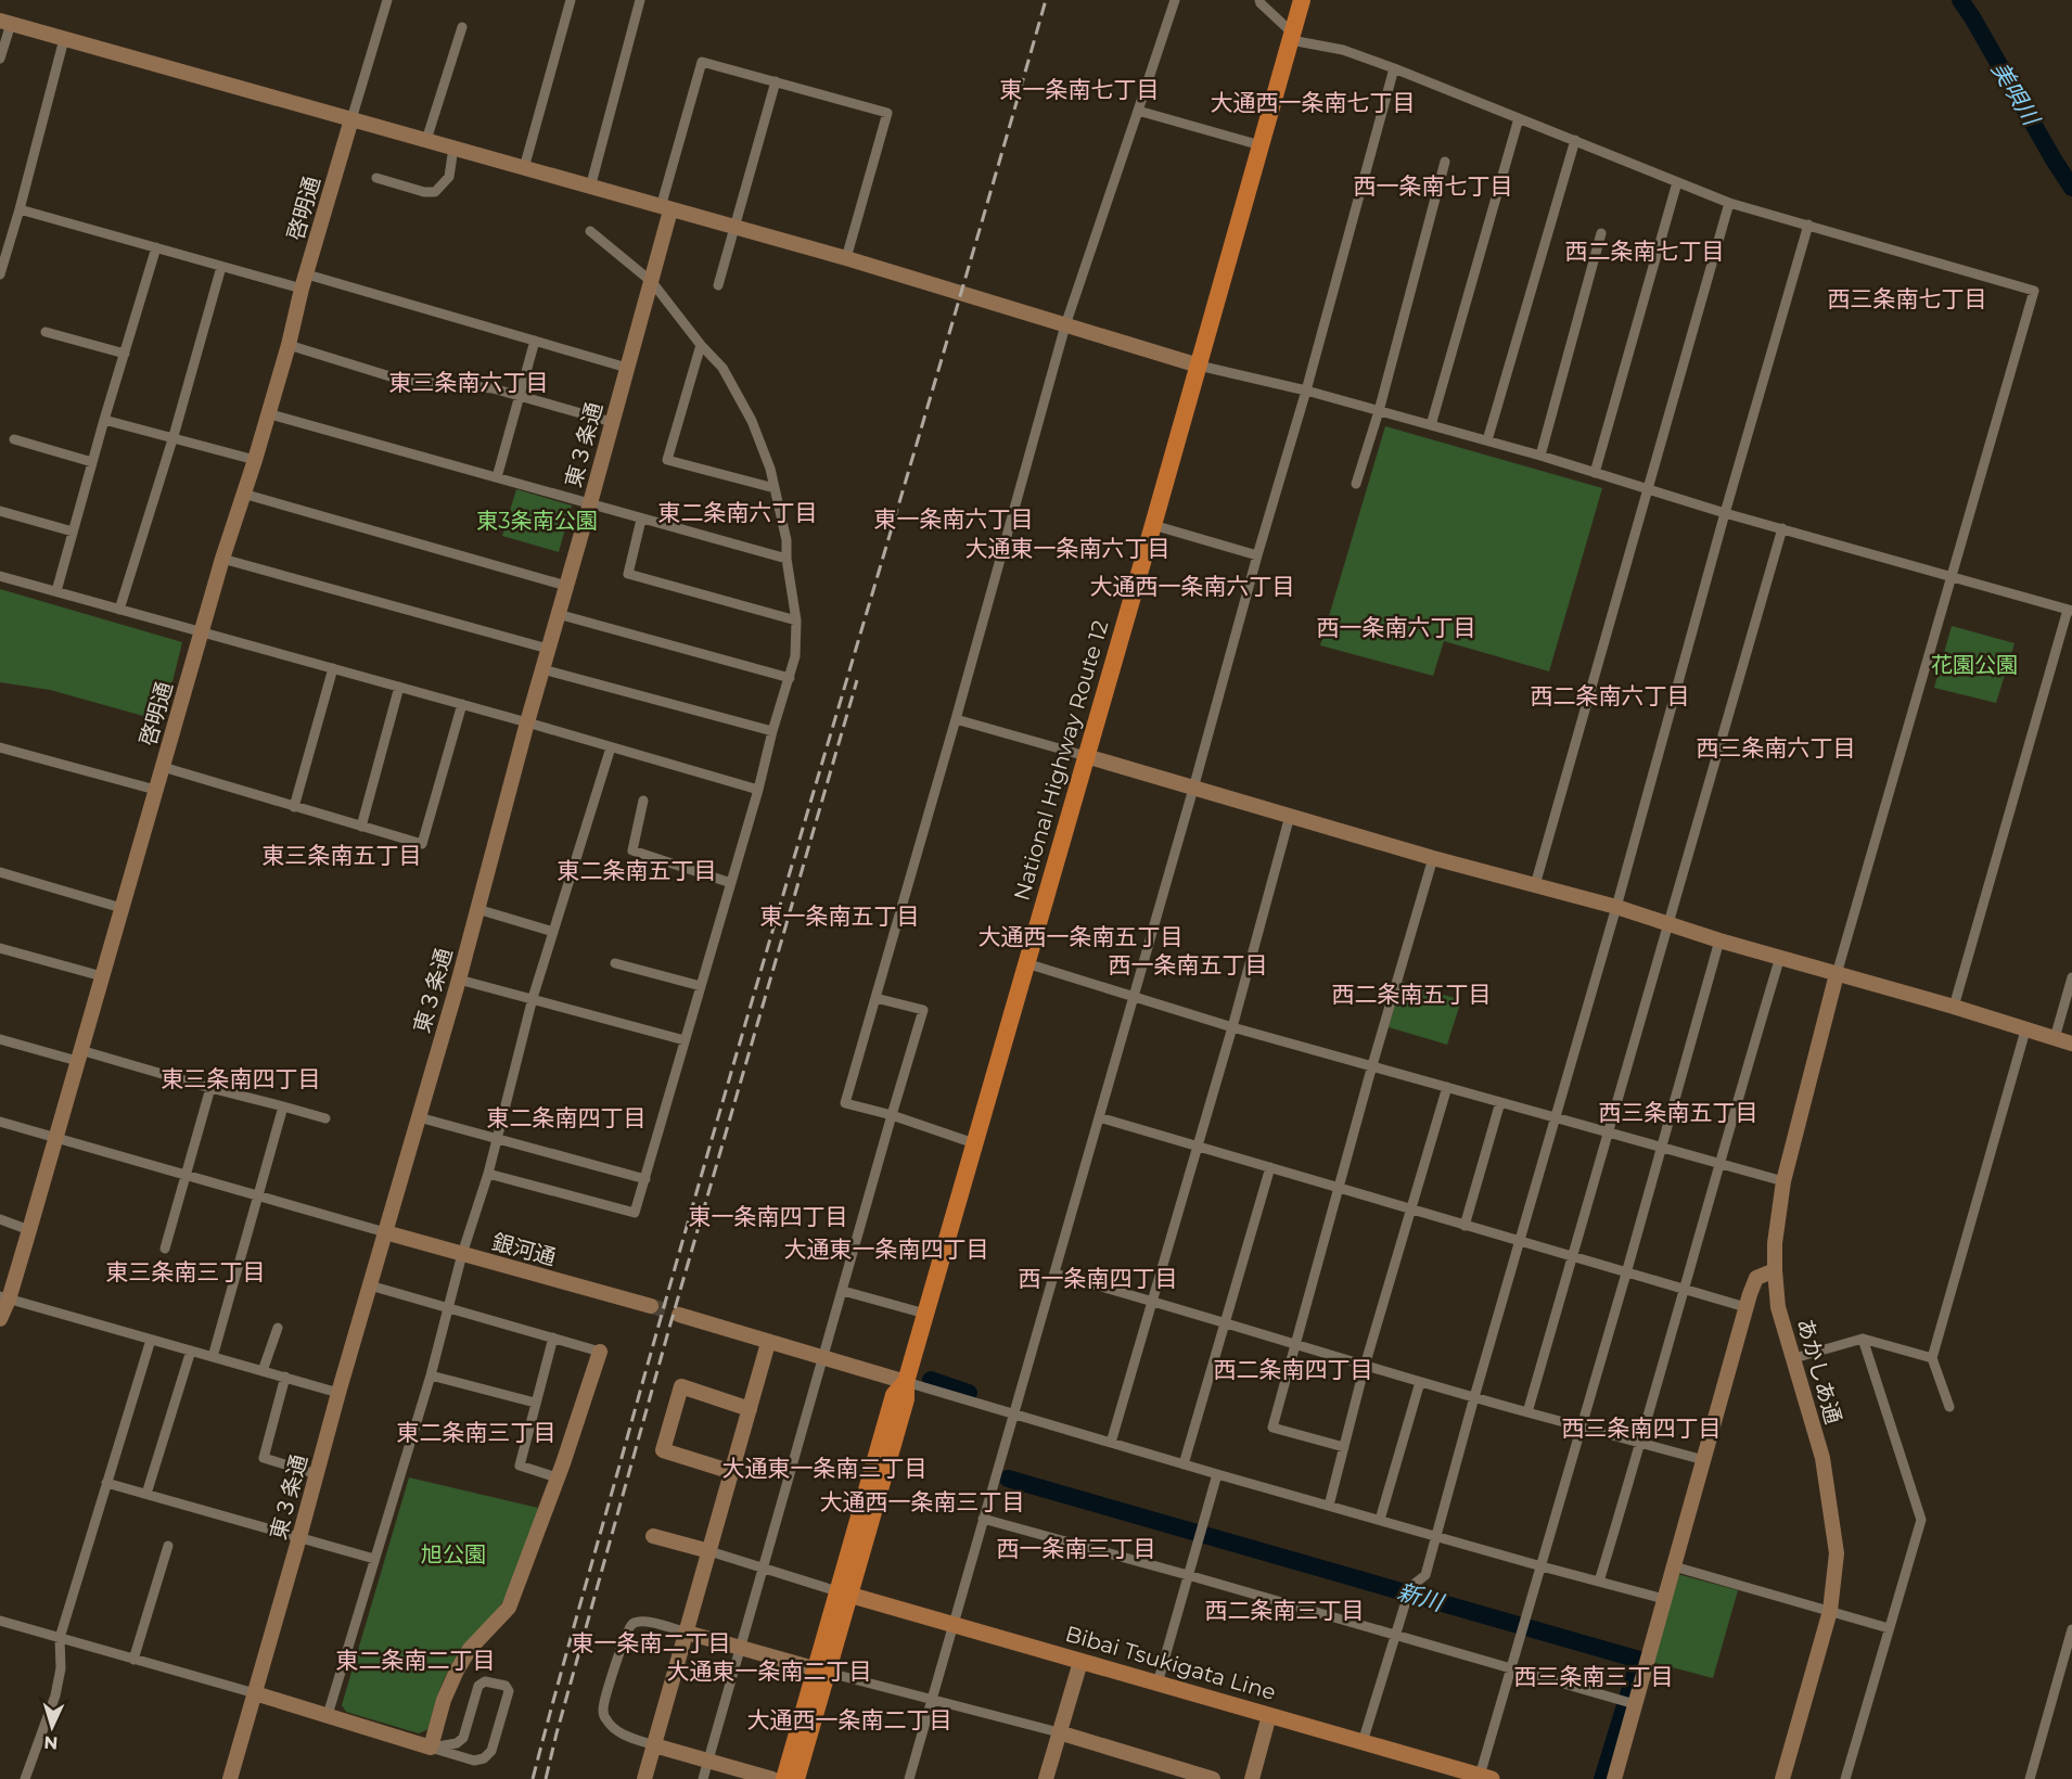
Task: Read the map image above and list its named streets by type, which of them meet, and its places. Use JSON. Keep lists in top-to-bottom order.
{
  "streets": {
    "highway": ["National Highway Route 12"],
    "main road": ["Bibai Tsukigata Line"],
    "street": [
      "啓明通",
      "東３条通",
      "銀河通",
      "あかしあ通"
    ]
  },
  "crossings": [
    ["東３条通", "銀河通"],
    ["National Highway Route 12", "Bibai Tsukigata Line"]
  ],
  "districts": [
    "東一条南七丁目",
    "大通西一条南七丁目",
    "西一条南七丁目",
    "西二条南七丁目",
    "西三条南七丁目",
    "東三条南六丁目",
    "東二条南六丁目",
    "東一条南六丁目",
    "大通東一条南六丁目",
    "大通西一条南六丁目",
    "西一条南六丁目",
    "西二条南六丁目",
    "西三条南六丁目",
    "東三条南五丁目",
    "東二条南五丁目",
    "東一条南五丁目",
    "大通西一条南五丁目",
    "西一条南五丁目",
    "西二条南五丁目",
    "東三条南四丁目",
    "西三条南五丁目",
    "東二条南四丁目",
    "東一条南四丁目",
    "大通東一条南四丁目",
    "東三条南三丁目",
    "西一条南四丁目",
    "西二条南四丁目",
    "西三条南四丁目",
    "東二条南三丁目",
    "大通東一条南三丁目",
    "大通西一条南三丁目",
    "西一条南三丁目",
    "西二条南三丁目",
    "東一条南二丁目",
    "東二条南二丁目",
    "大通東一条南二丁目",
    "西三条南三丁目",
    "大通西一条南二丁目"
  ],
  "water": ["美唄川", "新川"],
  "parks": ["東3条南公園", "花園公園", "旭公園"],
  "north": "bottom"
}
